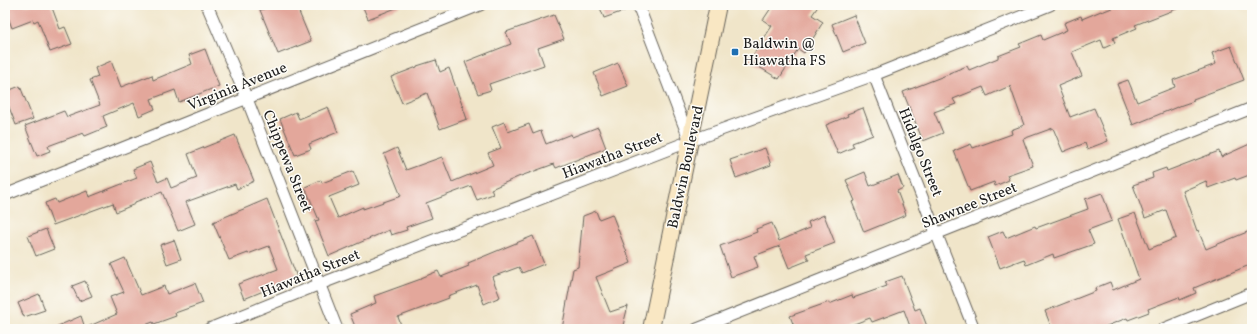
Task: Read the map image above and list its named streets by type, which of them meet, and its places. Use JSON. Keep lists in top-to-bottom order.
{
  "streets": {
    "main road": ["Baldwin Boulevard"],
    "street": [
      "Virginia Avenue",
      "Hidalgo Street",
      "Hiawatha Street",
      "Chippewa Street",
      "Shawnee Street"
    ]
  },
  "crossings": [
    ["Virginia Avenue", "Chippewa Street"],
    ["Hidalgo Street", "Hiawatha Street"],
    ["Hidalgo Street", "Shawnee Street"],
    ["Hiawatha Street", "Chippewa Street"],
    ["Hiawatha Street", "Baldwin Boulevard"]
  ],
  "places": {
    "transit": ["Baldwin @ Hiawatha FS"]
  }
}
